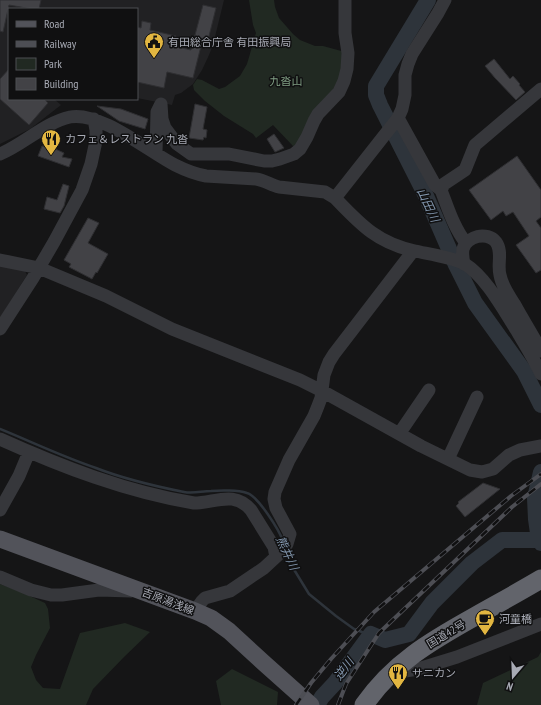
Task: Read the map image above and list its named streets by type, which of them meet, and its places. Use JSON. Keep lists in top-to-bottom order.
{
  "streets": {
    "highway": ["国道42号"],
    "main road": ["吉原湯浅線"]
  },
  "water": ["山田川", "熊井川", "逆川"],
  "parks": ["九沓山"],
  "places": {
    "public building": ["有田総合庁舎 有田振興局"],
    "restaurant": ["カフェ＆レストラン 九沓", "サニカン"],
    "cafe": ["河童橋"]
  },
  "legend": [
    "Road",
    "Railway",
    "Park",
    "Building"
  ],
  "north": "bottom"
}
